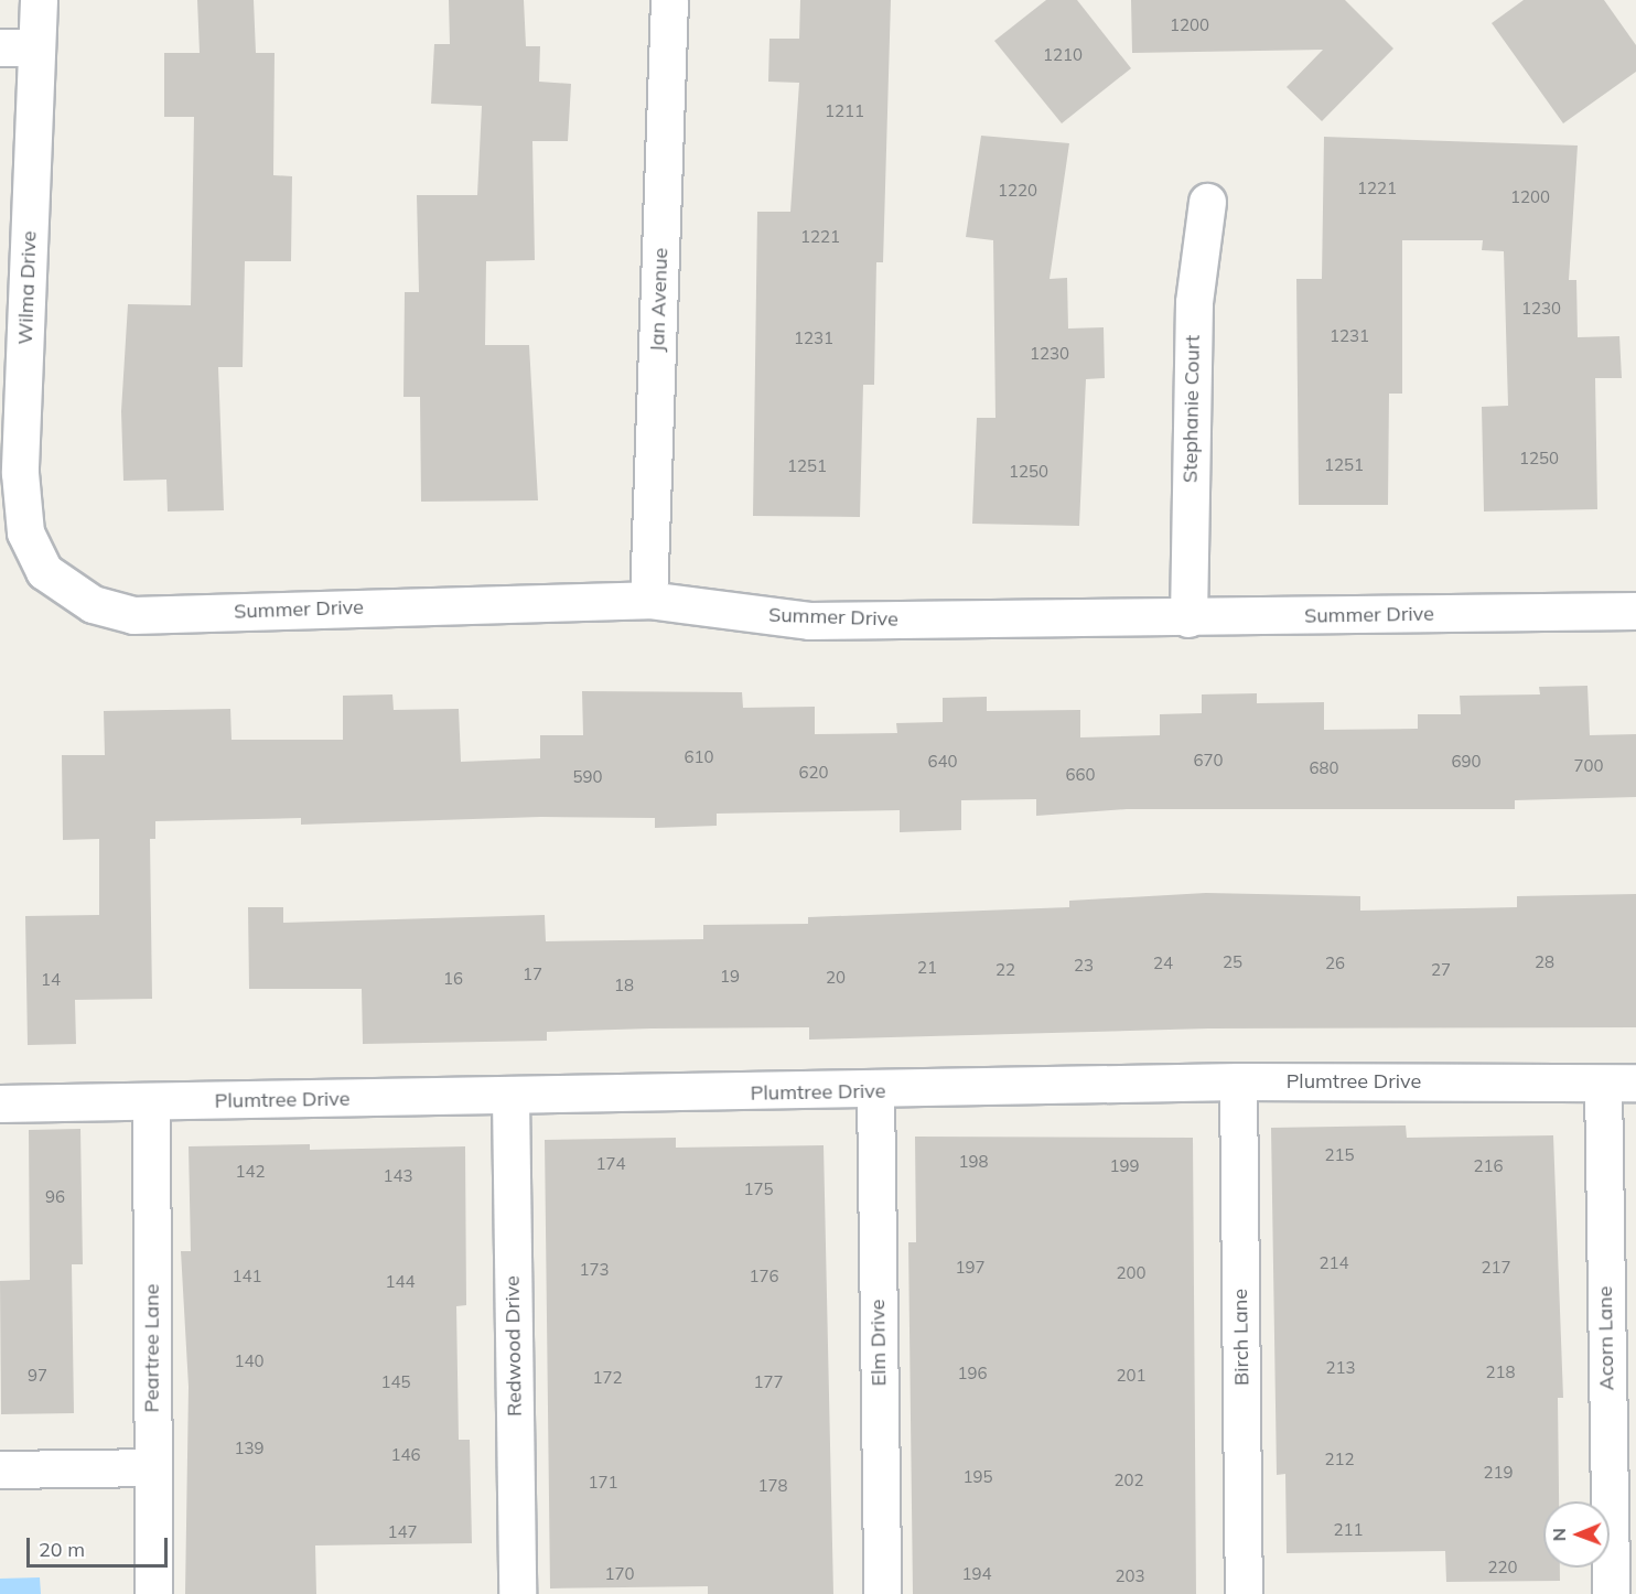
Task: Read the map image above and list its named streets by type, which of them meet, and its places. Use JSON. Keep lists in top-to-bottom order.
{
  "streets": {
    "street": [
      "Wilma Drive",
      "Jan Avenue",
      "Stephanie Court",
      "Summer Drive",
      "Plumtree Drive",
      "Birch Lane",
      "Acorn Lane",
      "Elm Drive",
      "Redwood Drive",
      "Peartree Lane"
    ]
  },
  "crossings": [
    ["Wilma Drive", "Summer Drive"],
    ["Jan Avenue", "Summer Drive"],
    ["Stephanie Court", "Summer Drive"],
    ["Plumtree Drive", "Birch Lane"],
    ["Plumtree Drive", "Acorn Lane"],
    ["Plumtree Drive", "Elm Drive"],
    ["Plumtree Drive", "Redwood Drive"],
    ["Plumtree Drive", "Peartree Lane"]
  ],
  "house_numbers": [
    "1200",
    "1210",
    "1211",
    "1221",
    "1220",
    "1200",
    "1221",
    "1230",
    "1231",
    "1231",
    "1230",
    "1250",
    "1251",
    "1251",
    "1250",
    "610",
    "670",
    "640",
    "690",
    "700",
    "680",
    "620",
    "660",
    "590",
    "25",
    "28",
    "24",
    "26",
    "23",
    "21",
    "22",
    "27",
    "17",
    "19",
    "20",
    "16",
    "14",
    "18",
    "215",
    "198",
    "174",
    "199",
    "216",
    "142",
    "143",
    "175",
    "96",
    "214",
    "197",
    "217",
    "173",
    "200",
    "141",
    "176",
    "144",
    "140",
    "213",
    "218",
    "196",
    "97",
    "201",
    "172",
    "145",
    "177",
    "139",
    "146",
    "212",
    "219",
    "195",
    "202",
    "171",
    "178",
    "211",
    "147",
    "220",
    "170",
    "194",
    "203"
  ],
  "scale_bar": "20 m",
  "north": "left"
}
